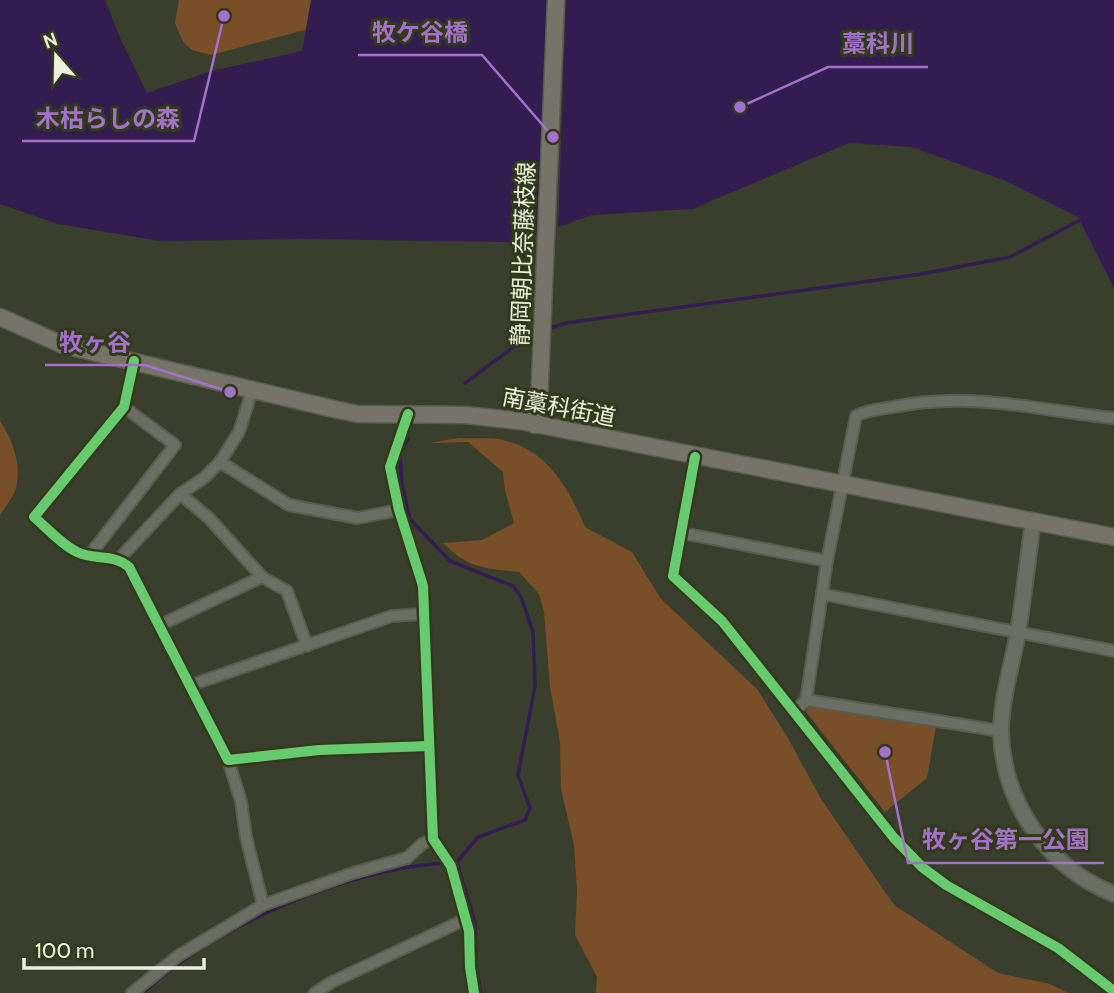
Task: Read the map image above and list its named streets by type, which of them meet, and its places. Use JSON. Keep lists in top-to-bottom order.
{
  "streets": {
    "main road": ["静岡朝比奈藤枝線", "南藁科街道"]
  },
  "crossings": [
    ["静岡朝比奈藤枝線", "南藁科街道"]
  ],
  "places": [
    "木枯らしの森",
    "藁科川",
    "牧ケ谷橋",
    "牧ヶ谷",
    "牧ヶ谷第一公園"
  ],
  "scale_bar": "100 m",
  "north": "top"
}
